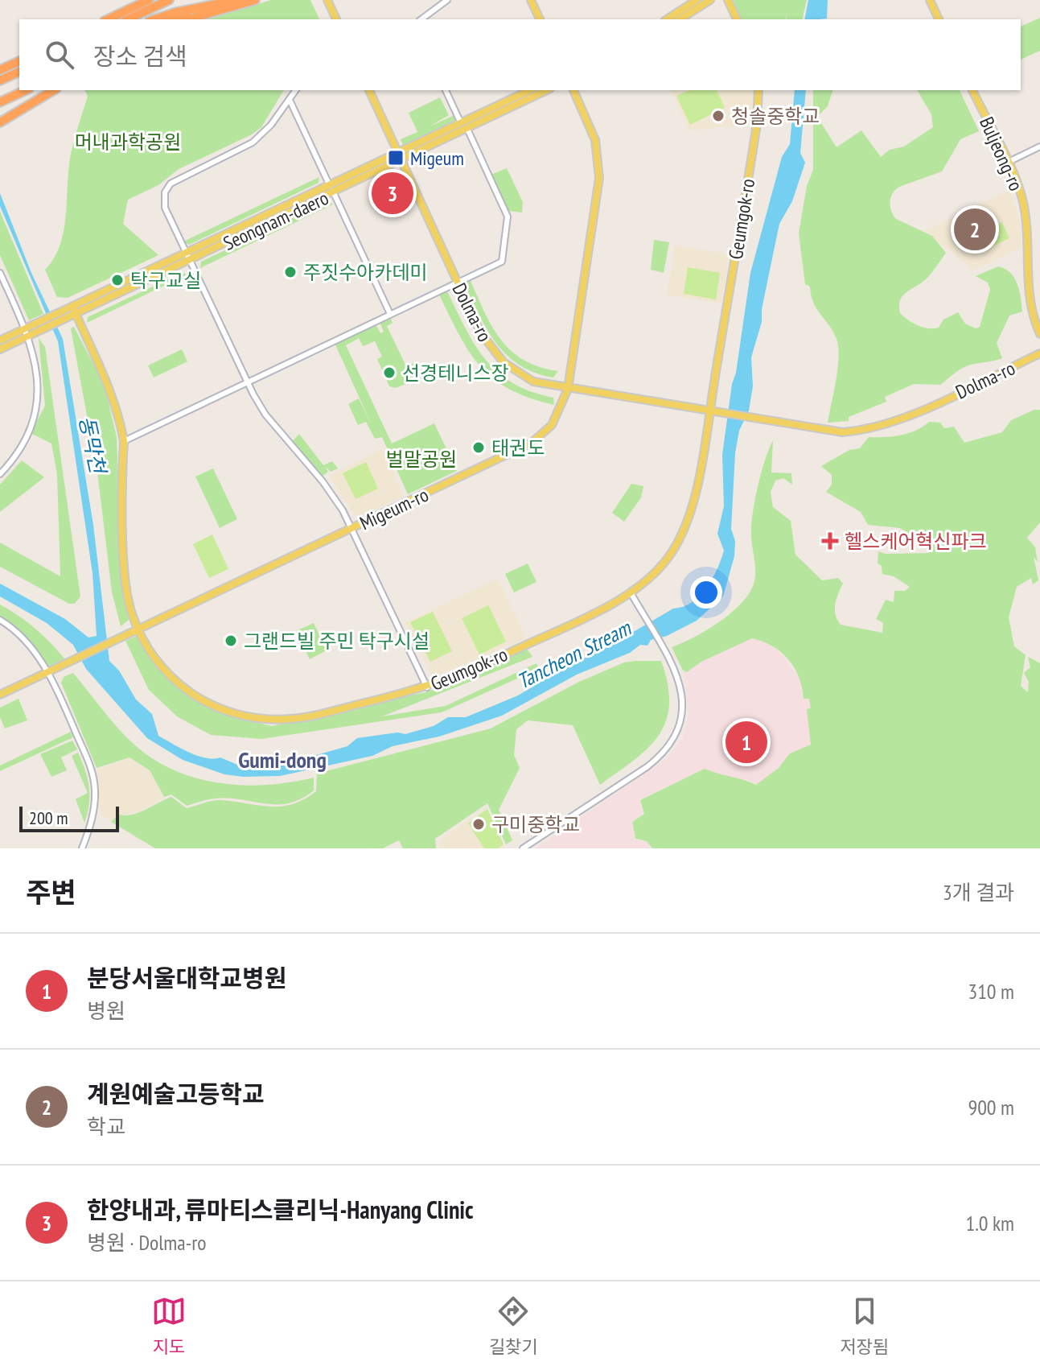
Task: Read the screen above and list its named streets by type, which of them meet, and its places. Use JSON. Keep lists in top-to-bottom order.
{
  "streets": {
    "main road": [
      "Buljeong-ro",
      "Geumgok-ro",
      "Seongnam-daero",
      "Dolma-ro",
      "Migeum-ro"
    ]
  },
  "crossings": [
    ["Geumgok-ro", "Seongnam-daero"],
    ["Geumgok-ro", "Dolma-ro"],
    ["Geumgok-ro", "Migeum-ro"],
    ["Seongnam-daero", "Dolma-ro"],
    ["Dolma-ro", "Migeum-ro"]
  ],
  "districts": ["Gumi-dong"],
  "water": ["동막천", "Tancheon Stream"],
  "parks": ["머내과학공원", "벌말공원"],
  "places": {
    "other": [
      "청솔중학교",
      "주짓수아카데미",
      "탁구교실",
      "선경테니스장",
      "태권도",
      "그랜드빌 주민 탁구시설",
      "구미중학교"
    ],
    "transit": ["Migeum"],
    "health": ["헬스케어혁신파크"]
  },
  "scale_bar": "200 m",
  "page": {
    "search": "장소 검색",
    "pins": ["3", "2", "1"],
    "scale": "200 m",
    "heading": ["주변", "3개 결과"],
    "list": [
      {
        "mark": "1",
        "name": "분당서울대학교병원",
        "note": "병원",
        "value": "310 m"
      },
      {
        "mark": "2",
        "name": "계원예술고등학교",
        "note": "학교",
        "value": "900 m"
      },
      {
        "mark": "3",
        "name": "한양내과, 류마티스클리닉-Hanyang Clinic",
        "note": "병원 · Dolma-ro",
        "value": "1.0 km"
      }
    ],
    "nav": ["지도", "길찾기", "저장됨"]
  }
}
